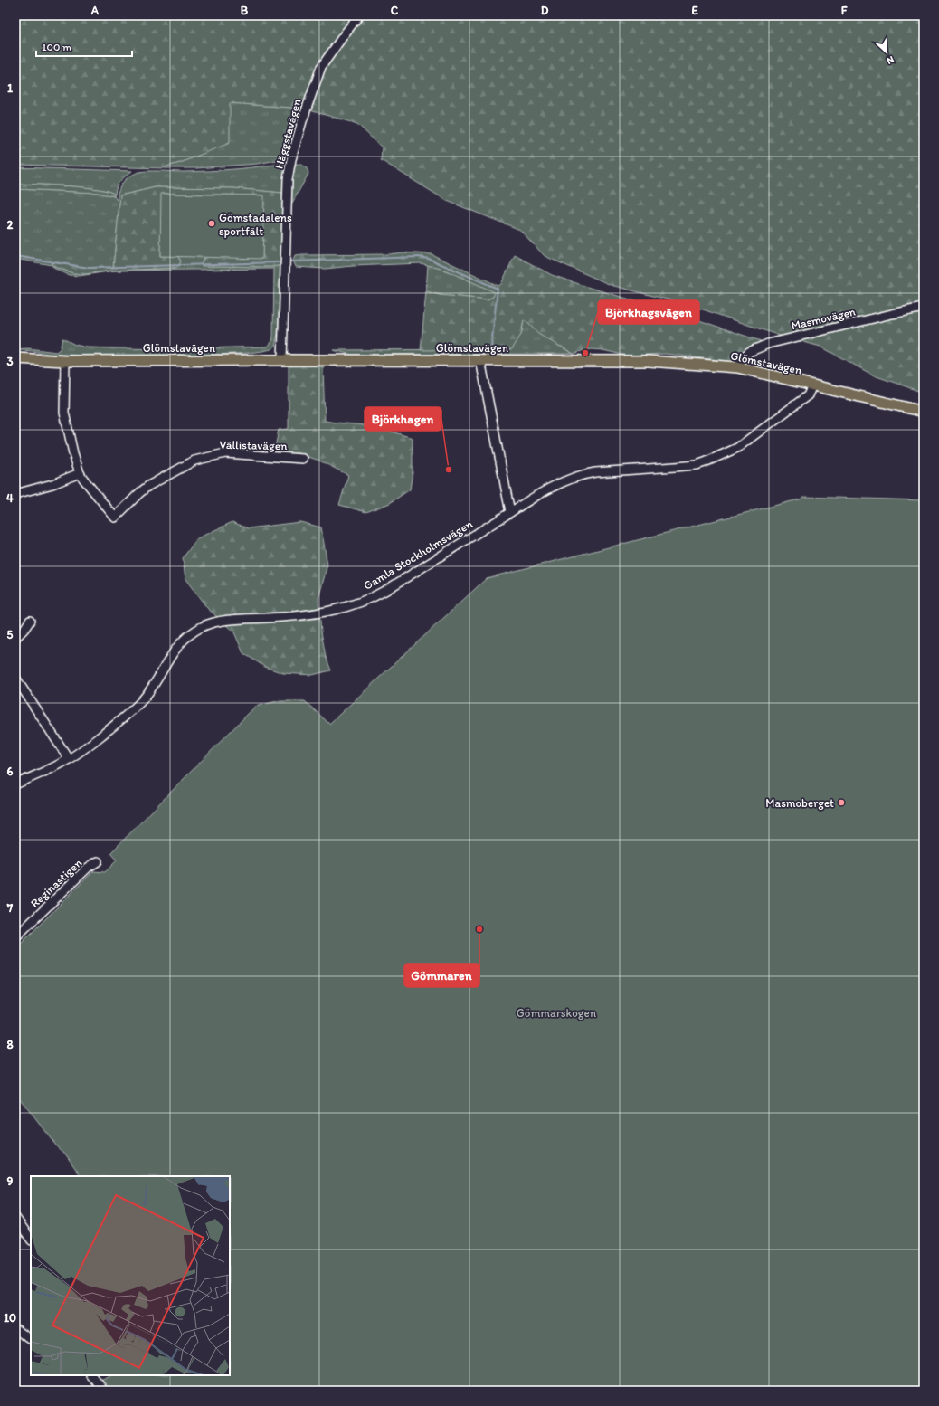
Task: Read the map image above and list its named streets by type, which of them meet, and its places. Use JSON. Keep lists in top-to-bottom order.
{
  "streets": {
    "main road": ["Glömstavägen"],
    "street": [
      "Häggstavägen",
      "Masmovägen",
      "Vällistavägen",
      "Gamla Stockholmsvägen",
      "Reginastigen"
    ]
  },
  "crossings": [
    ["Häggstavägen", "Glömstavägen"],
    ["Masmovägen", "Glömstavägen"],
    ["Glömstavägen", "Gamla Stockholmsvägen"]
  ],
  "parks": ["Gömmarskogen"],
  "places": [
    "Gömstadalens sportfält",
    "Björkhagsvägen",
    "Björkhagen",
    "Masmoberget",
    "Gömmaren"
  ],
  "scale_bar": "100 m",
  "north": "bottom right",
  "grid": {
    "columns": [
      "A",
      "B",
      "C",
      "D",
      "E",
      "F"
    ],
    "rows": [
      "1",
      "2",
      "3",
      "4",
      "5",
      "6",
      "7",
      "8",
      "9",
      "10"
    ]
  }
}
